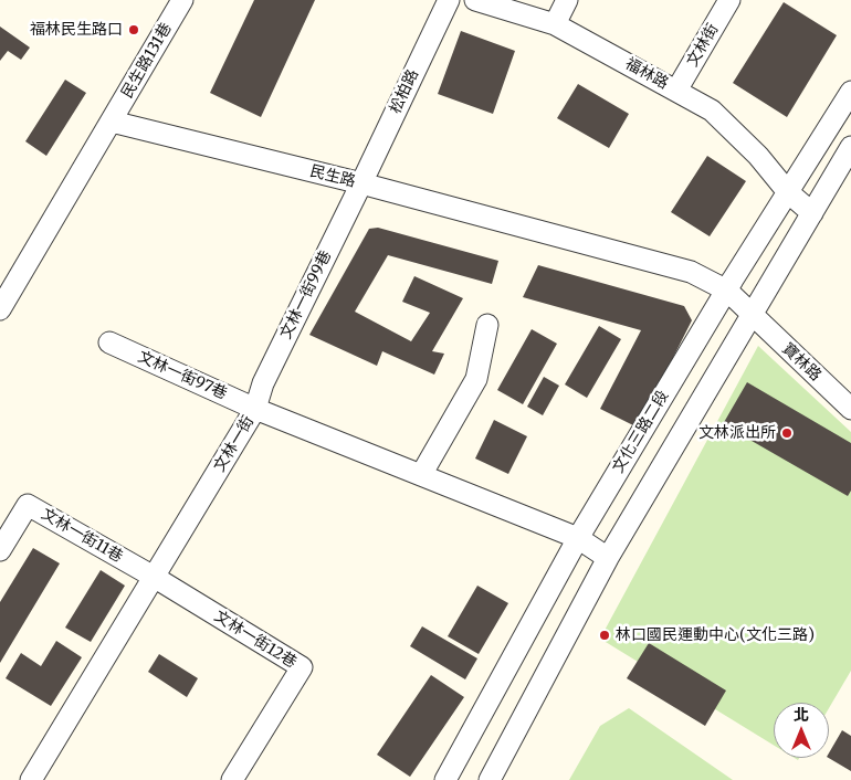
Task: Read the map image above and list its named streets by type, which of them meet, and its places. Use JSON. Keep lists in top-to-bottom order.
{
  "streets": {
    "street": [
      "文林街",
      "民生路131巷",
      "福林路",
      "松柏路",
      "民生路",
      "文林一街99巷",
      "寶林路",
      "文林一街97巷",
      "文化三路二段",
      "文林一街",
      "文林一街11巷",
      "文林一街12巷"
    ]
  },
  "crossings": [
    ["文林街", "福林路"],
    ["民生路131巷", "民生路"],
    ["福林路", "文化三路二段"],
    ["松柏路", "民生路"],
    ["松柏路", "文林一街99巷"],
    ["民生路", "文林一街99巷"],
    ["民生路", "寶林路"],
    ["民生路", "文化三路二段"],
    ["文林一街99巷", "文林一街97巷"],
    ["文林一街99巷", "文林一街"],
    ["文林一街97巷", "文林一街"],
    ["文化三路二段", "文林一街"],
    ["文林一街", "文林一街11巷"],
    ["文林一街", "文林一街12巷"],
    ["文林一街11巷", "文林一街12巷"]
  ],
  "places": ["福林民生路口", "文林派出所", "林口國民運動中心(文化三路)"],
  "north": "top"
}
